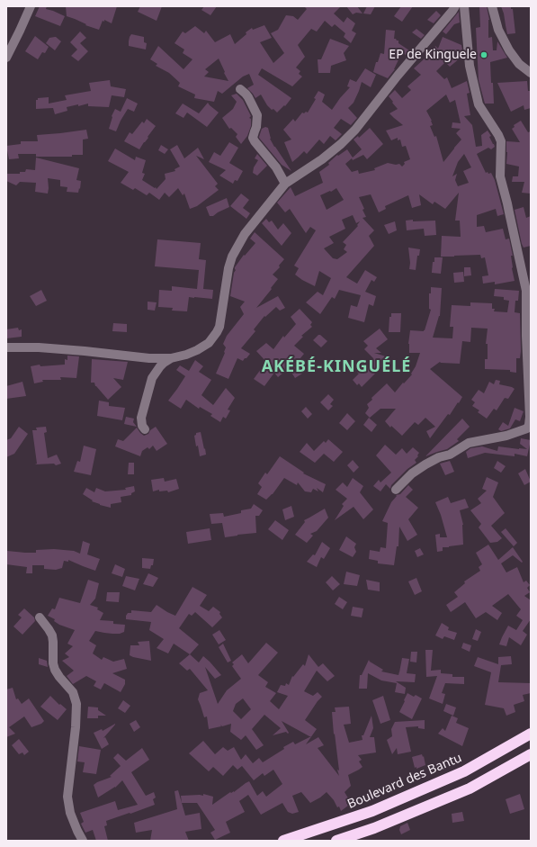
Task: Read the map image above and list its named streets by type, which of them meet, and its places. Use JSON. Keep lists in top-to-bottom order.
{
  "streets": {
    "highway": ["Boulevard des Bantu"]
  },
  "districts": ["AKÉBÉ-KINGUÉLÉ"],
  "places": ["EP de Kinguele"]
}
